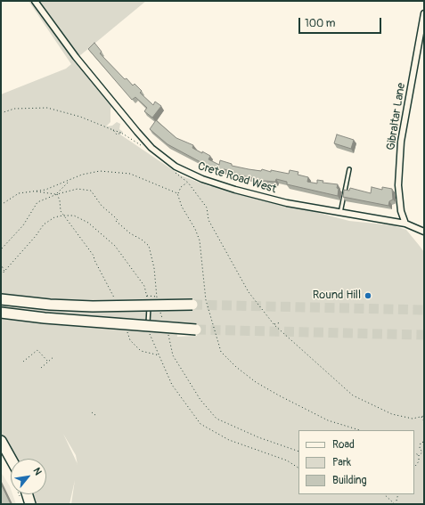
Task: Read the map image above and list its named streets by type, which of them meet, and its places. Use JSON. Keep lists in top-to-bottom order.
{
  "streets": {
    "street": ["Gibraltar Lane", "Crete Road West"]
  },
  "crossings": [
    ["Gibraltar Lane", "Crete Road West"]
  ],
  "places": ["Round Hill"],
  "legend": ["Road", "Park", "Building"],
  "scale_bar": "100 m",
  "north": "top right"
}
